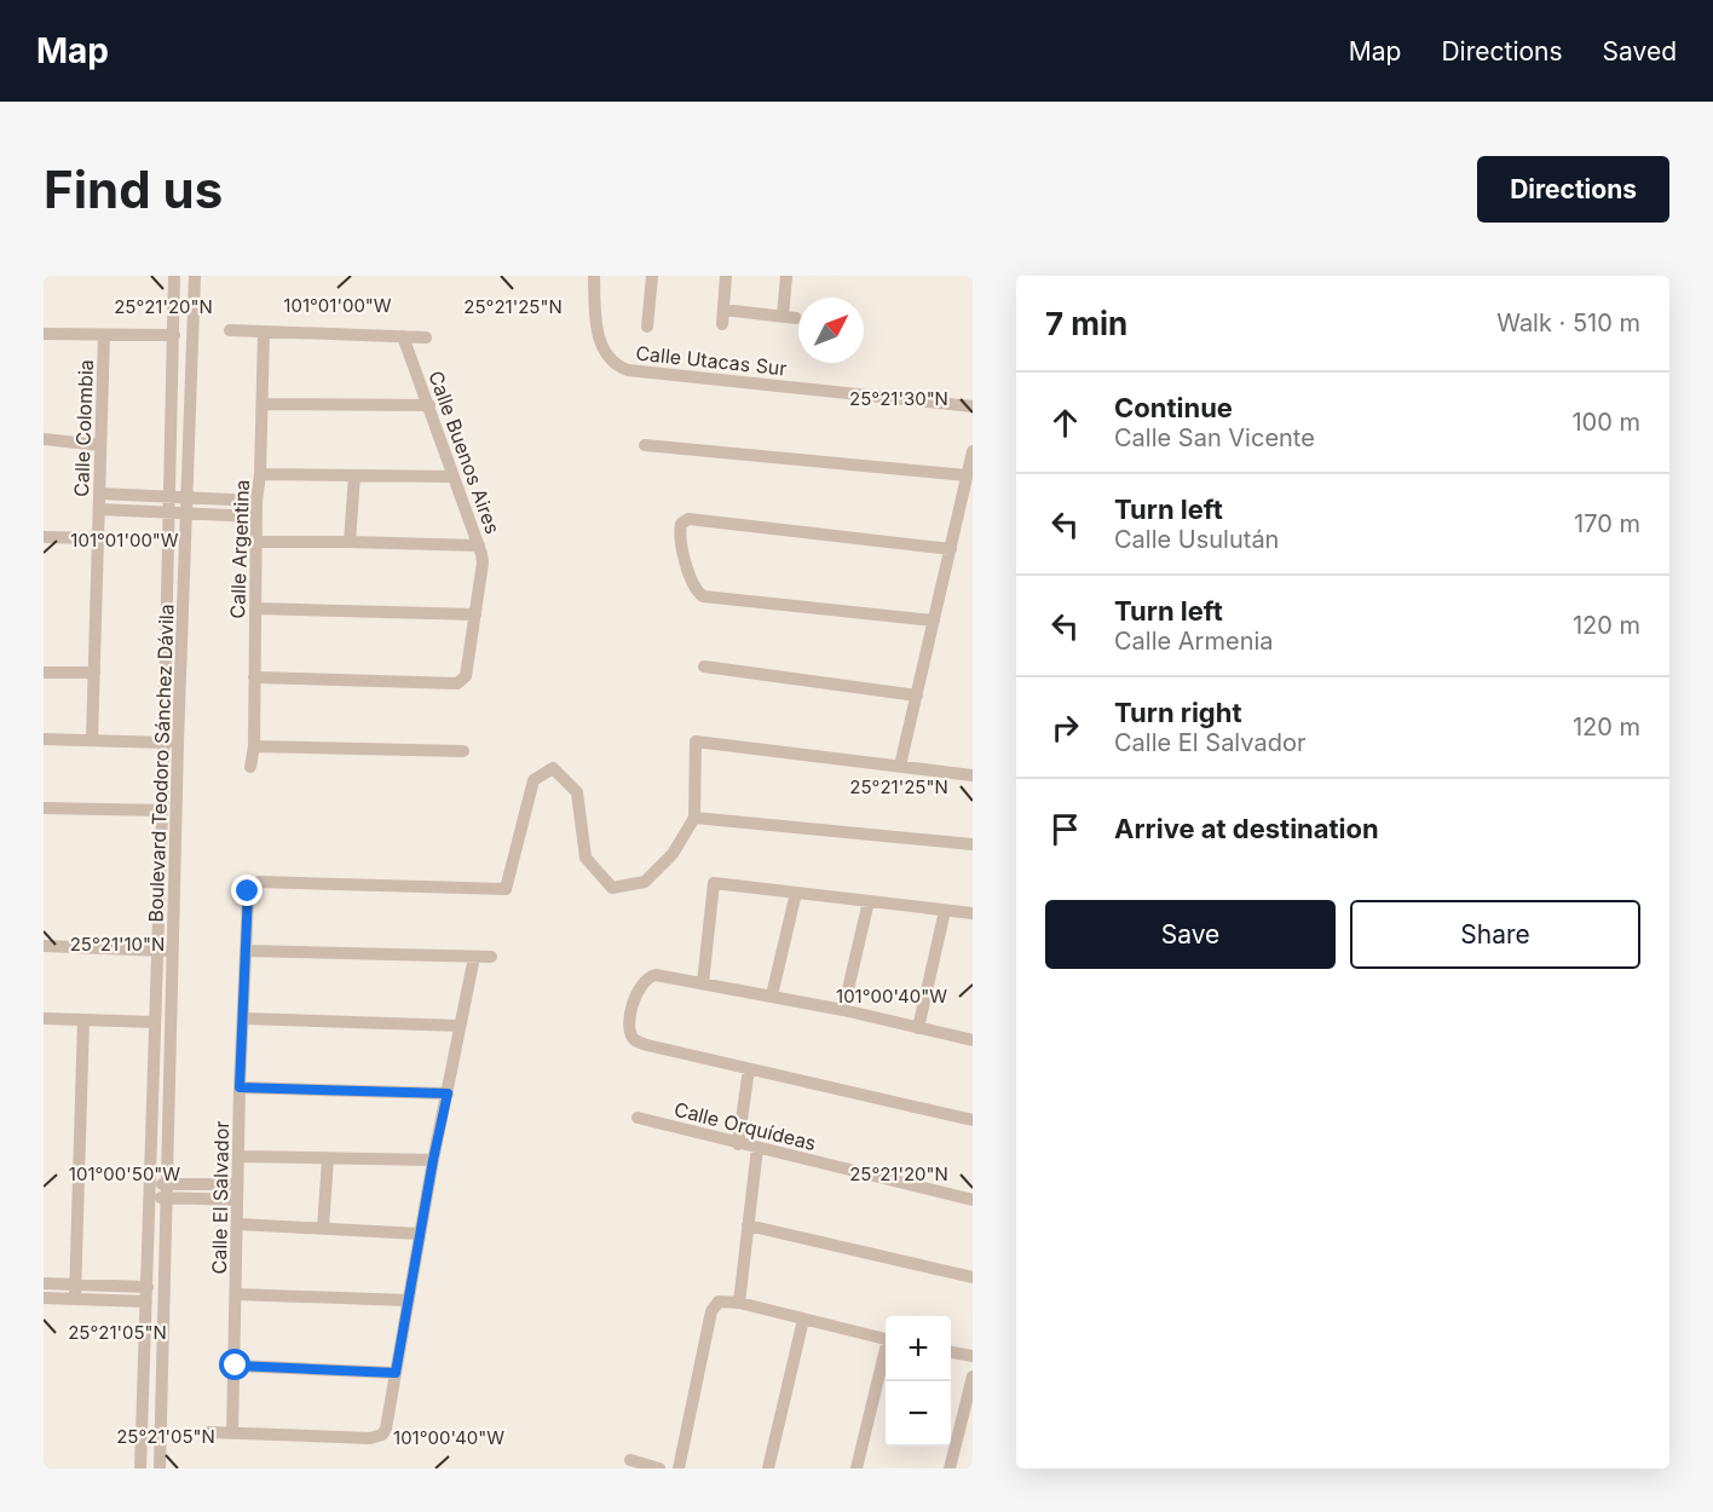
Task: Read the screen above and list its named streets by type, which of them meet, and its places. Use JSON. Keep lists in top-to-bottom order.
{
  "streets": {
    "street": [
      "Calle Utacas Sur",
      "Calle Colombia",
      "Calle Buenos Aires",
      "Calle Argentina",
      "Boulevard Teodoro Sánchez Dávila",
      "Calle Orquídeas",
      "Calle El Salvador"
    ]
  },
  "crossings": [
    ["Calle Buenos Aires", "Calle Argentina"]
  ],
  "north": "top right",
  "page": {
    "header": "Map",
    "nav": ["Map", "Directions", "Saved"],
    "buttons": [
      "Directions",
      ["Save", "Share"]
    ],
    "title": "Find us",
    "heading": ["7 min", "Walk · 510 m"],
    "list": [
      ["Continue", "Calle San Vicente", "100 m"],
      ["Turn left", "Calle Usulután", "170 m"],
      ["Turn left", "Calle Armenia", "120 m"],
      ["Turn right", "Calle El Salvador", "120 m"],
      "Arrive at destination"
    ],
    "map_buttons": ["+", "−"]
  },
  "coordinates": [
    "101°01'00\"W",
    "25°21'20\"N",
    "25°21'25\"N",
    "25°21'30\"N",
    "25°21'10\"N",
    "101°00'40\"W",
    "101°00'50\"W",
    "25°21'05\"N"
  ]
}
